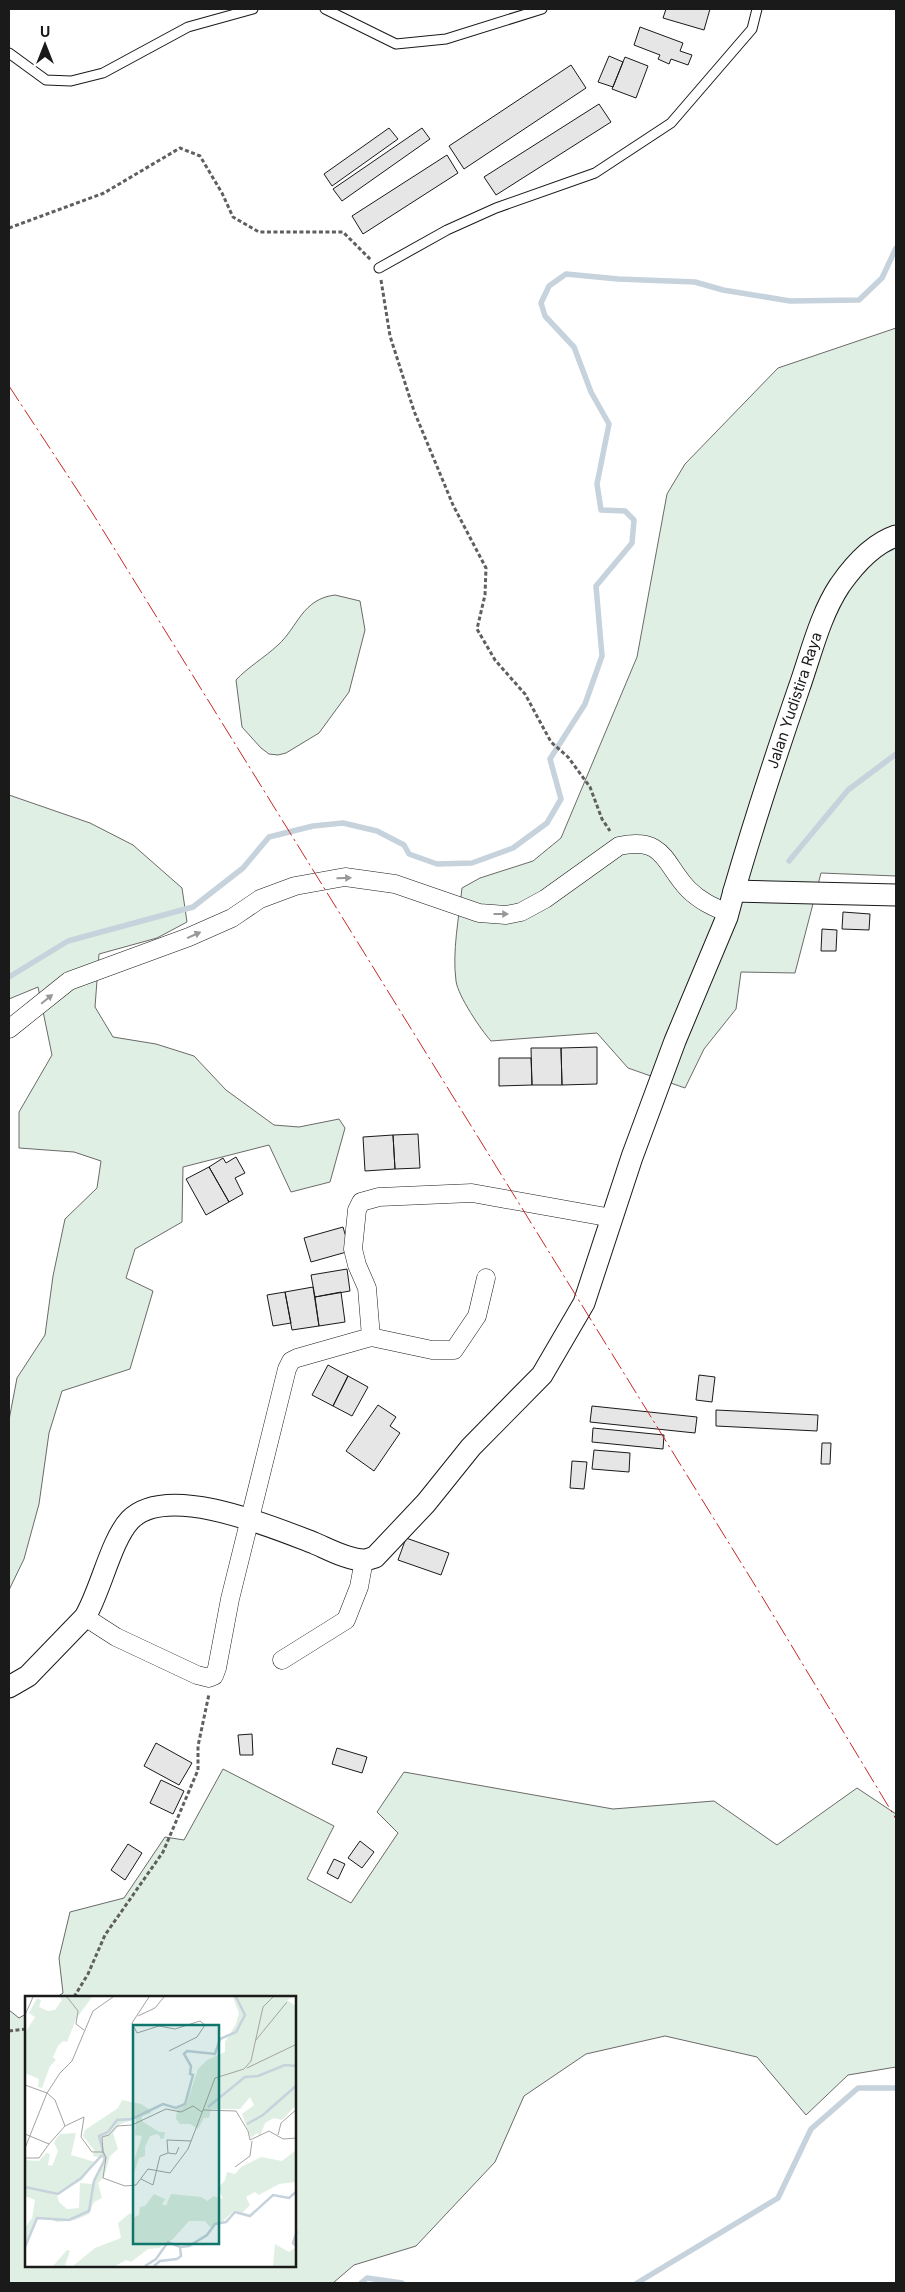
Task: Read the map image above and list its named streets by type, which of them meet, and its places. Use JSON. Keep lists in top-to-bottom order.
{
  "streets": {
    "street": ["Jalan Yudistira Raya"]
  },
  "north": "top"
}
